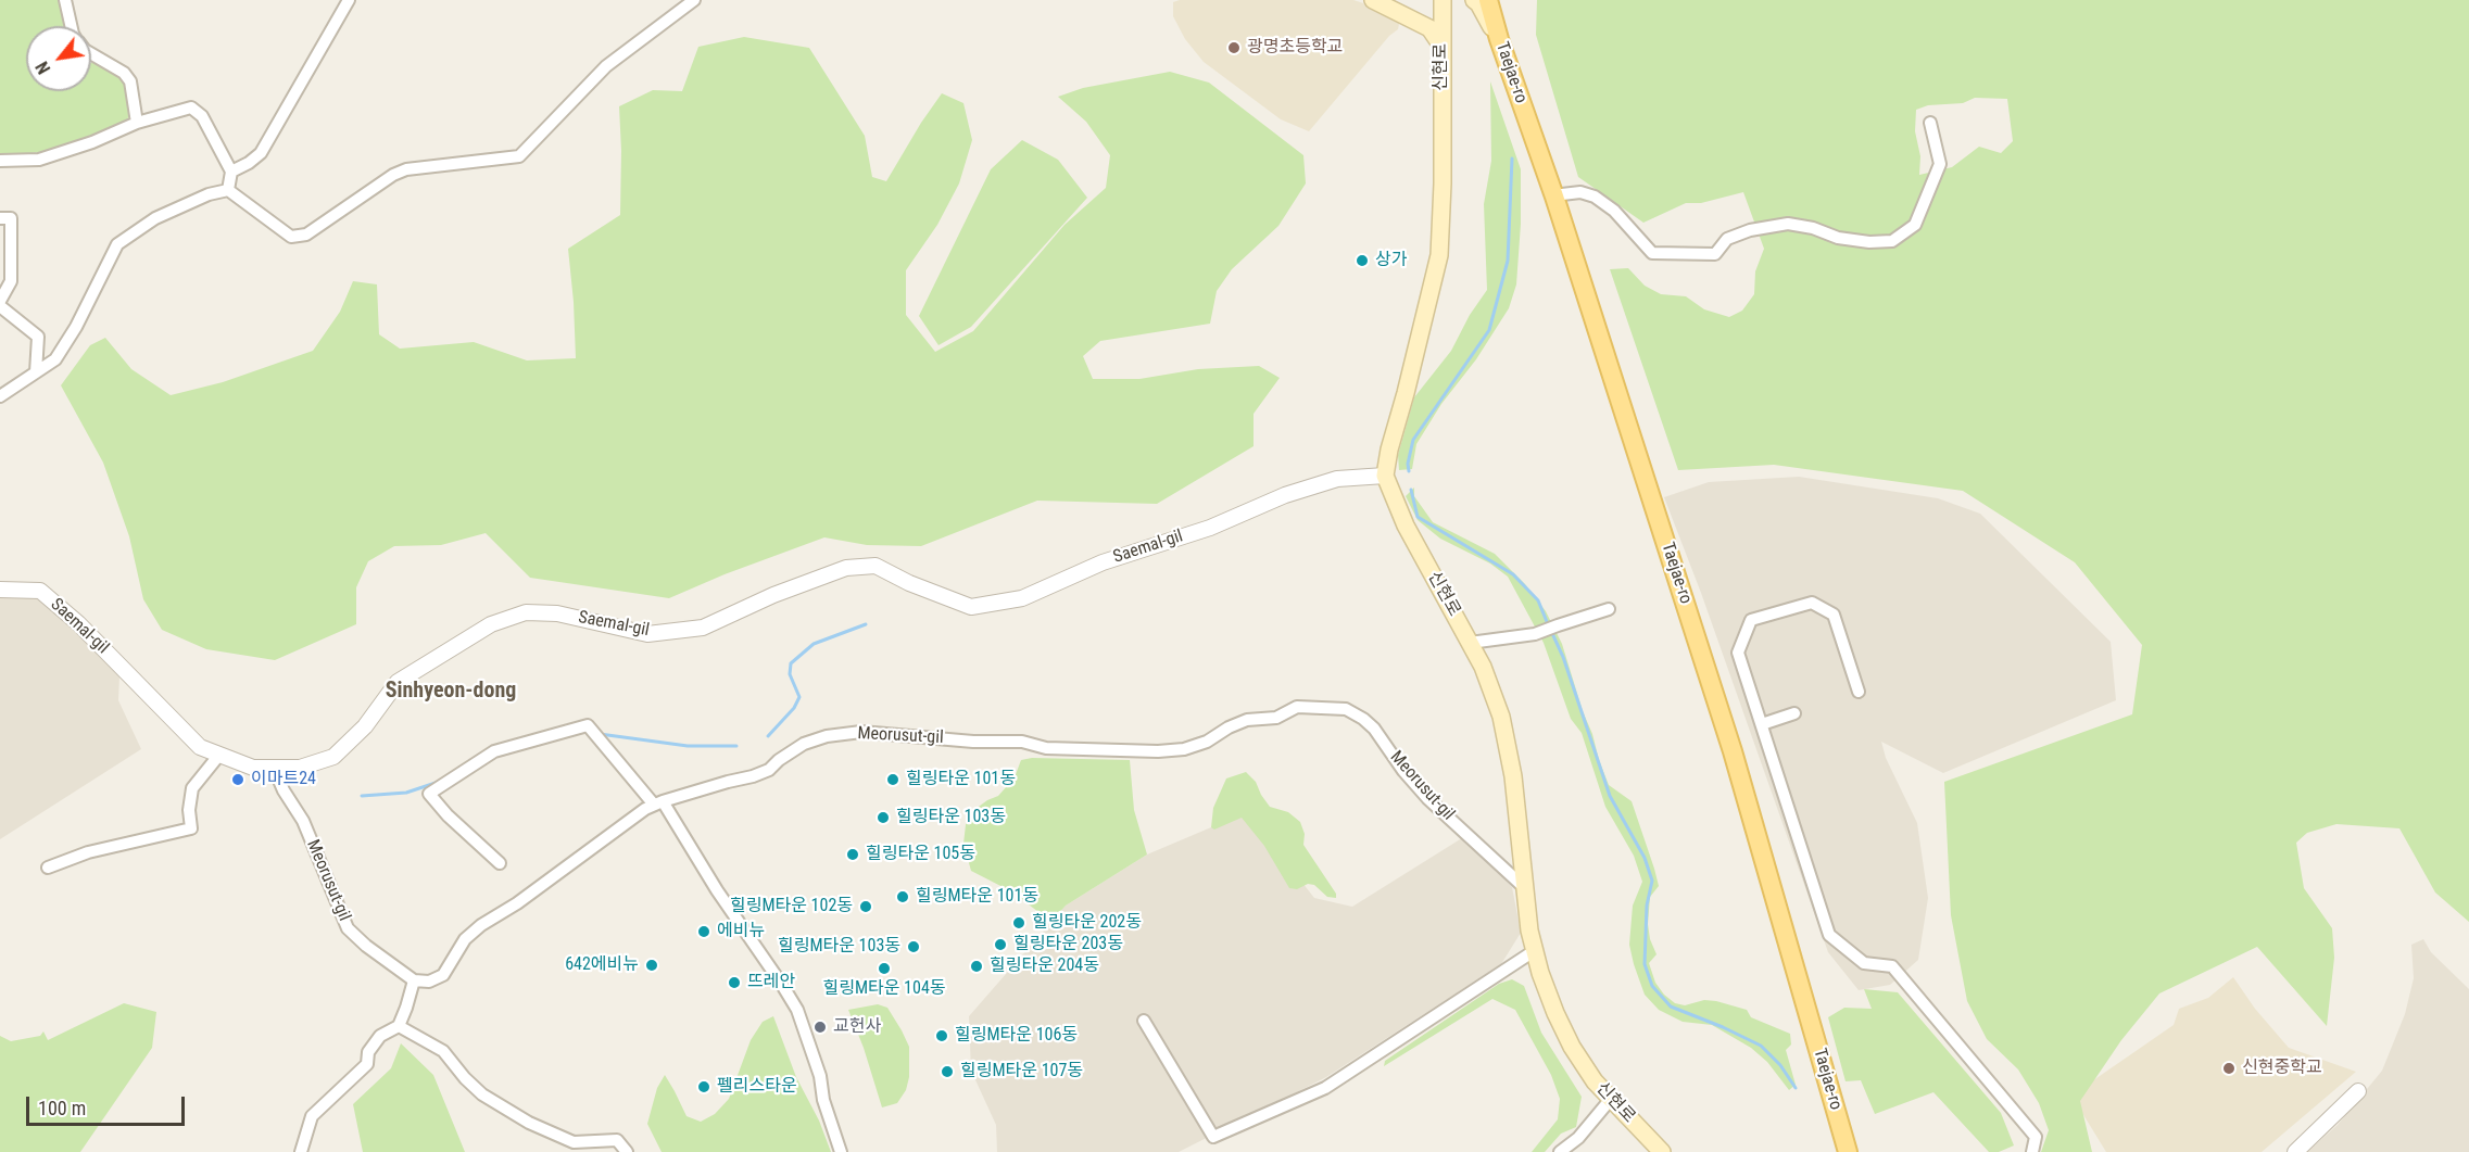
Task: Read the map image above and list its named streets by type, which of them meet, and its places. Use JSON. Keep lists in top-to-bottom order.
{
  "streets": {
    "main road": ["신현로", "Taejae-ro"],
    "street": ["Saemal-gil", "Meorusut-gil"]
  },
  "crossings": [
    ["신현로", "Saemal-gil"],
    ["신현로", "Meorusut-gil"],
    ["Saemal-gil", "Meorusut-gil"]
  ],
  "districts": ["Sinhyeon-dong"],
  "places": [
    "광명초등학교",
    "상가",
    "이마트24",
    "힐링타운 101동",
    "힐링타운 103동",
    "힐링타운 105동",
    "힐링M타운 101동",
    "힐링M타운 102동",
    "힐링타운 202동",
    "에비뉴",
    "힐링타운 203동",
    "힐링M타운 103동",
    "642에비뉴",
    "힐링타운 204동",
    "힐링M타운 104동",
    "뜨레안",
    "교헌사",
    "힐링M타운 106동",
    "신현중학교",
    "힐링M타운 107동",
    "펠리스타운"
  ],
  "scale_bar": "100 m",
  "north": "bottom left"
}
